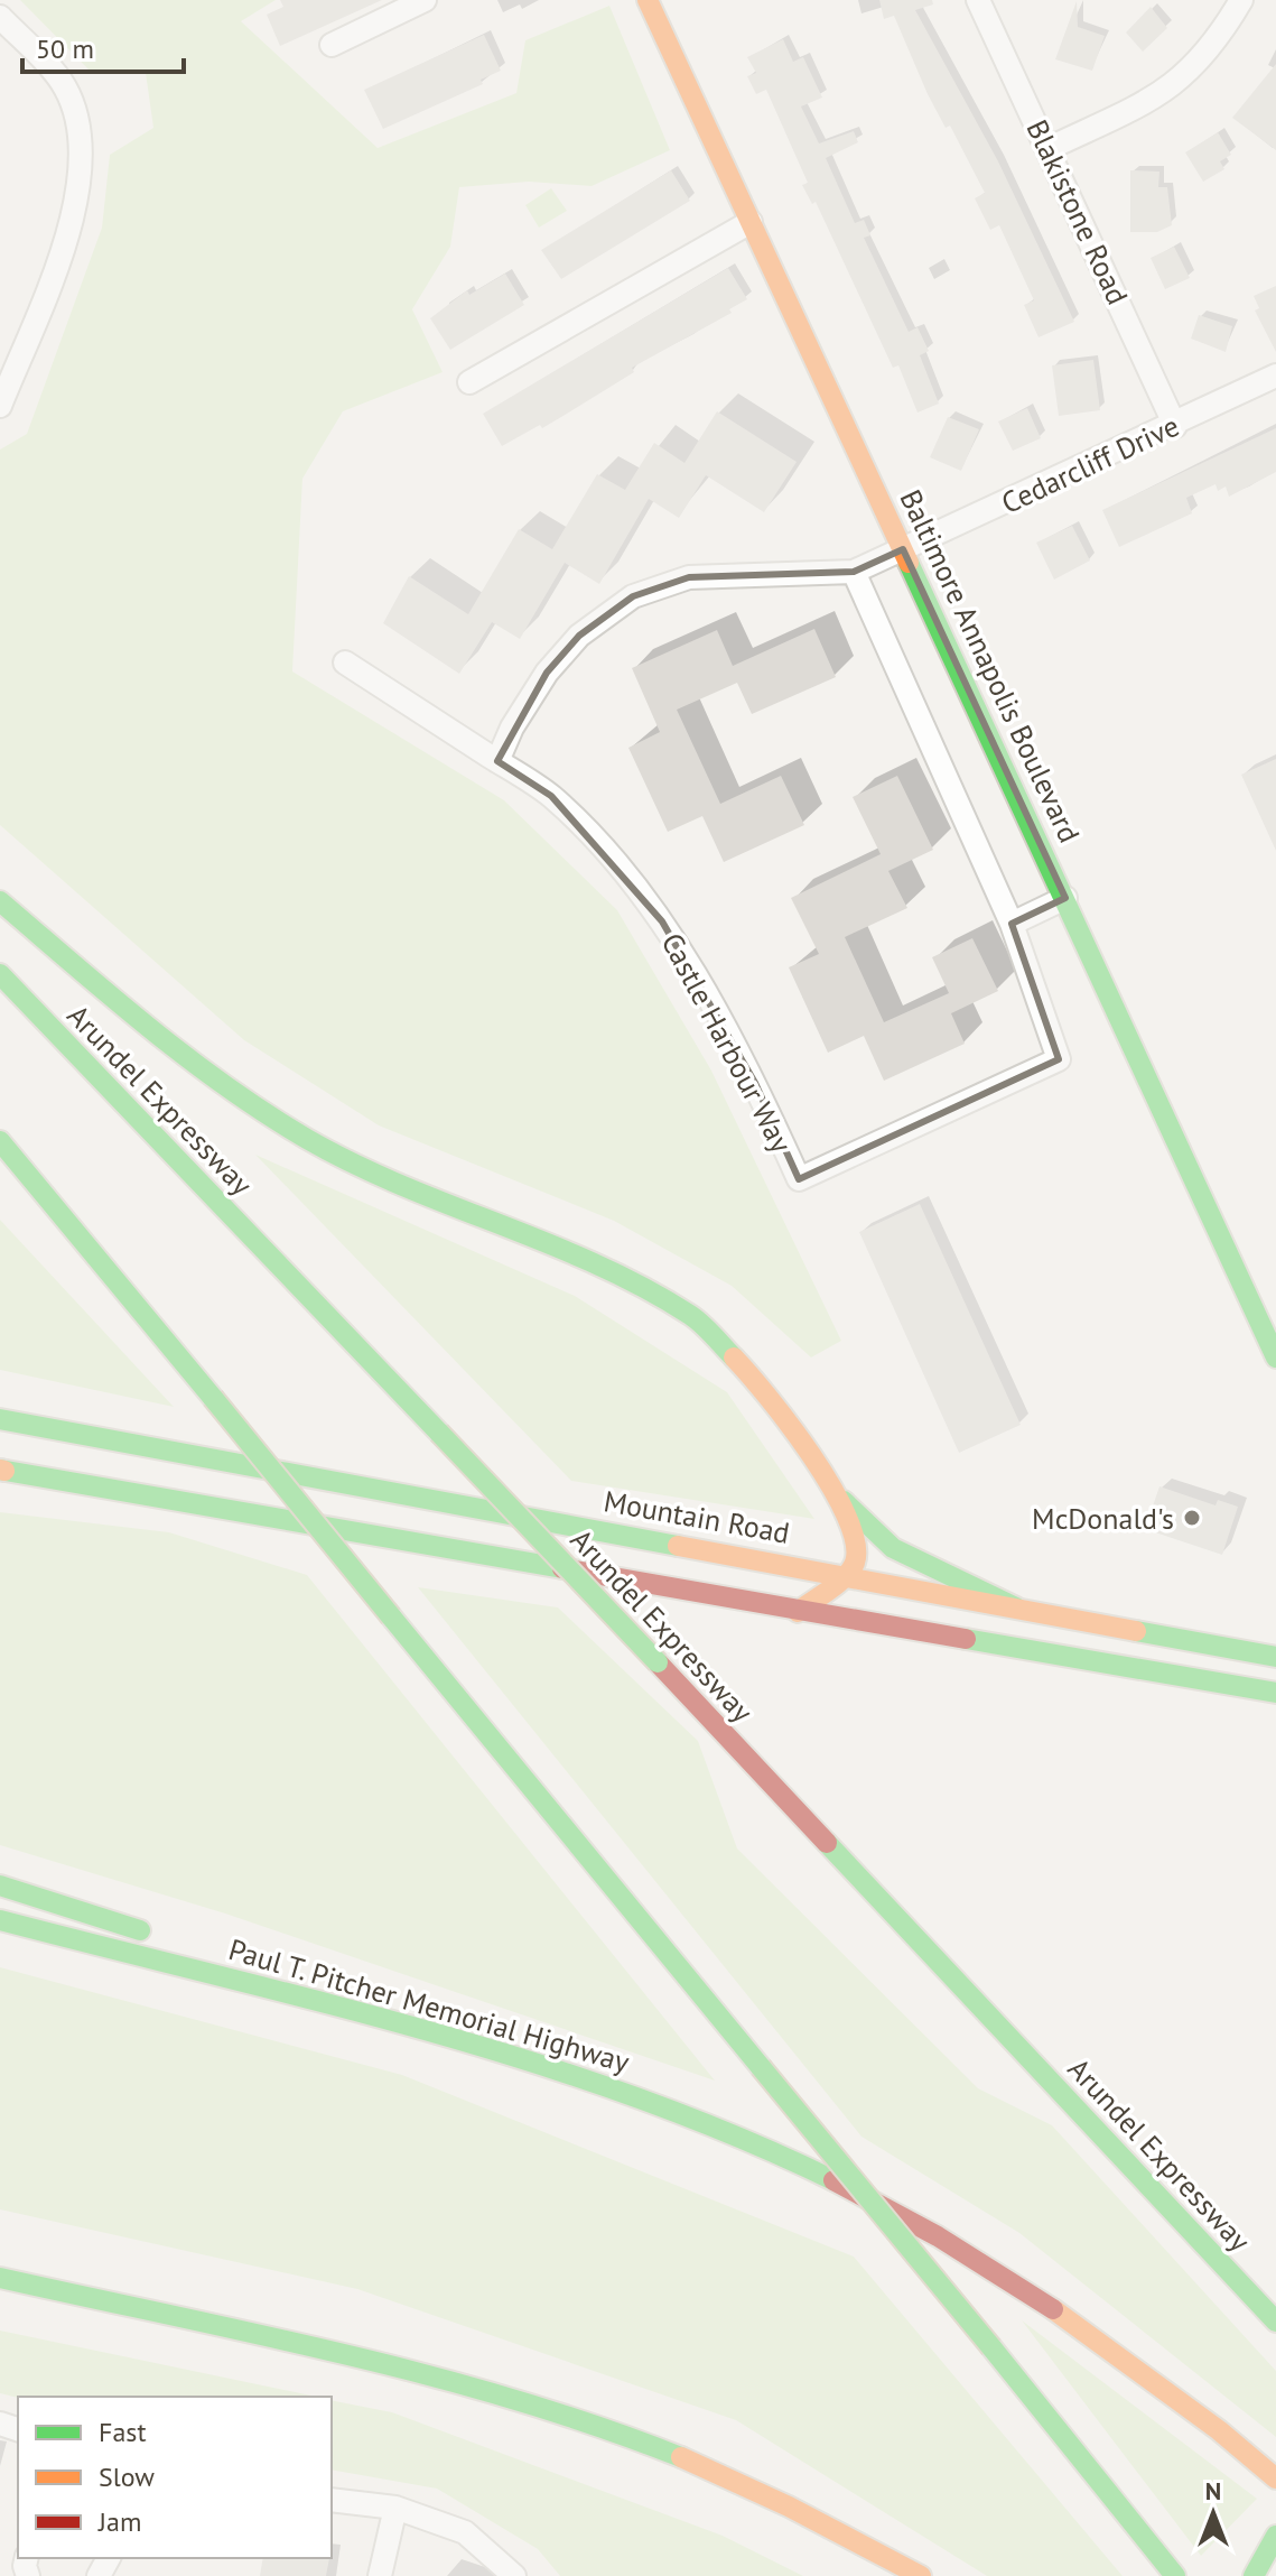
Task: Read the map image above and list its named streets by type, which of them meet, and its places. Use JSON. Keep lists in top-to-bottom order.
{
  "streets": {
    "main road": [
      "Baltimore Annapolis Boulevard",
      "Arundel Expressway",
      "Mountain Road",
      "Paul T. Pitcher Memorial Highway"
    ],
    "street": ["Blakistone Road", "Cedarcliff Drive", "Castle Harbour Way"]
  },
  "crossings": [
    ["Blakistone Road", "Cedarcliff Drive"],
    ["Cedarcliff Drive", "Baltimore Annapolis Boulevard"]
  ],
  "places": ["McDonald's"],
  "legend": ["Fast", "Slow", "Jam"],
  "scale_bar": "50 m",
  "north": "top"
}
